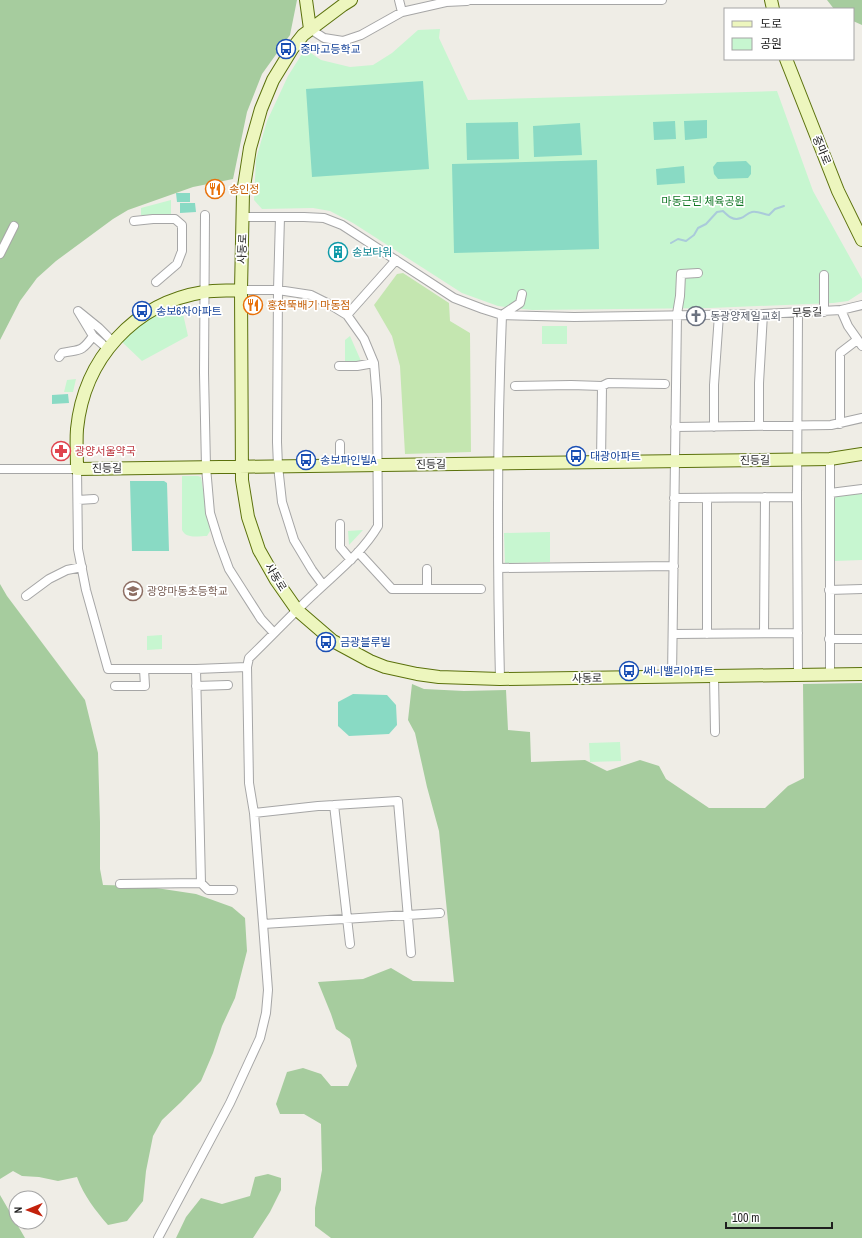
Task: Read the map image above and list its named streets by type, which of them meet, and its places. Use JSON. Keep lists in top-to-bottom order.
{
  "streets": {
    "street": [
      "중마로",
      "사동로",
      "무등길",
      "진등길"
    ]
  },
  "crossings": [
    ["사동로", "무등길"],
    ["사동로", "진등길"]
  ],
  "parks": ["마동근린 체육공원"],
  "places": {
    "bus stop": [
      "중마고등학교",
      "송보6차아파트",
      "대광아파트",
      "송보파인빌A",
      "금광블루빌",
      "써니밸리아파트"
    ],
    "restaurant": ["송인정", "홍천뚝배기 마동점"],
    "building": ["송보타워"],
    "church": ["동광양제일교회"],
    "pharmacy": ["광양서울약국"],
    "school or university": ["광양마동초등학교"]
  },
  "legend": ["도로", "공원"],
  "scale_bar": "100 m",
  "north": "left"
}
